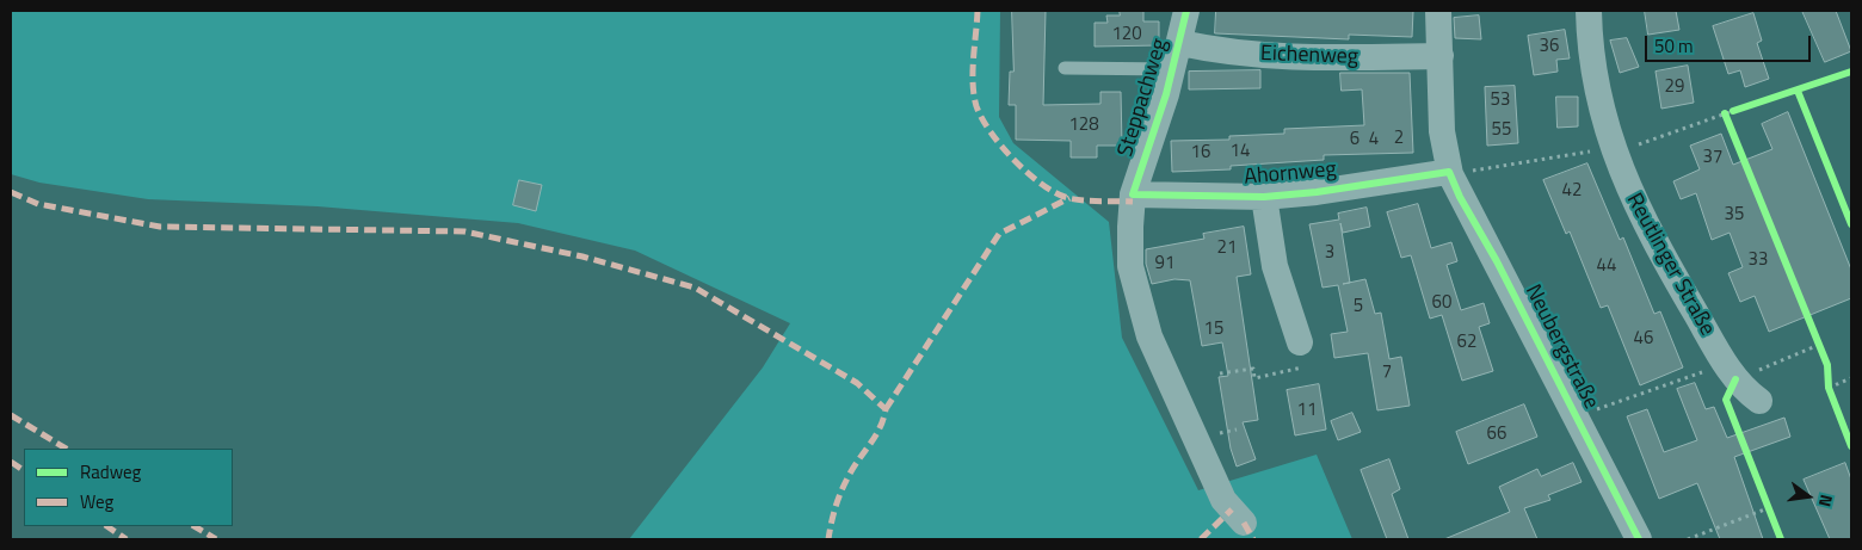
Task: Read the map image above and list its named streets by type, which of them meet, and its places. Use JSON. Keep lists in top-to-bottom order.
{
  "streets": {
    "street": [
      "Eichenweg",
      "Steppachweg",
      "Ahornweg",
      "Reutlinger Straße",
      "Neubergstraße"
    ]
  },
  "crossings": [
    ["Eichenweg", "Steppachweg"],
    ["Eichenweg", "Neubergstraße"],
    ["Steppachweg", "Ahornweg"],
    ["Ahornweg", "Neubergstraße"]
  ],
  "house_numbers": [
    "120",
    "36",
    "29",
    "53",
    "128",
    "55",
    "2",
    "6",
    "4",
    "14",
    "16",
    "37",
    "42",
    "35",
    "21",
    "3",
    "33",
    "91",
    "44",
    "60",
    "5",
    "15",
    "46",
    "62",
    "7",
    "11",
    "66"
  ],
  "legend": ["Radweg", "Weg"],
  "scale_bar": "50 m",
  "north": "right"
}
